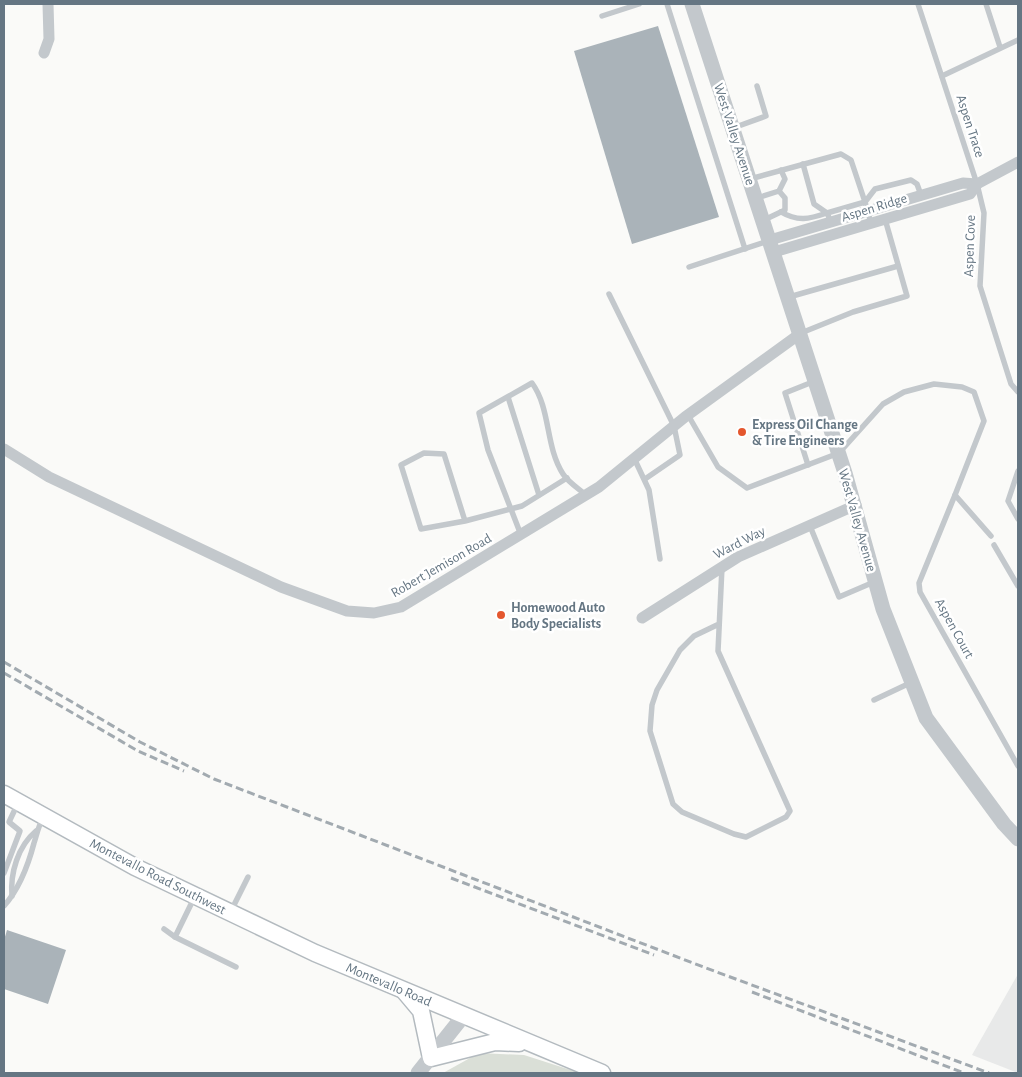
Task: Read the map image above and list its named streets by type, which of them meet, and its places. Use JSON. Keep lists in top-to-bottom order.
{
  "streets": {
    "main road": ["Montevallo Road Southwest", "Montevallo Road"],
    "street": [
      "West Valley Avenue",
      "Aspen Ridge",
      "Ward Way",
      "Robert Jemison Road"
    ],
    "lane": ["Aspen Trace", "Aspen Cove", "Aspen Court"]
  },
  "crossings": [
    ["Aspen Trace", "Aspen Ridge"],
    ["Aspen Trace", "Aspen Cove"],
    ["West Valley Avenue", "Aspen Ridge"],
    ["West Valley Avenue", "Ward Way"],
    ["West Valley Avenue", "Robert Jemison Road"],
    ["West Valley Avenue", "Aspen Court"],
    ["Aspen Ridge", "Aspen Cove"],
    ["Montevallo Road Southwest", "Montevallo Road"]
  ],
  "places": ["Express Oil Change & Tire Engineers", "Homewood Auto Body Specialists"]
}
